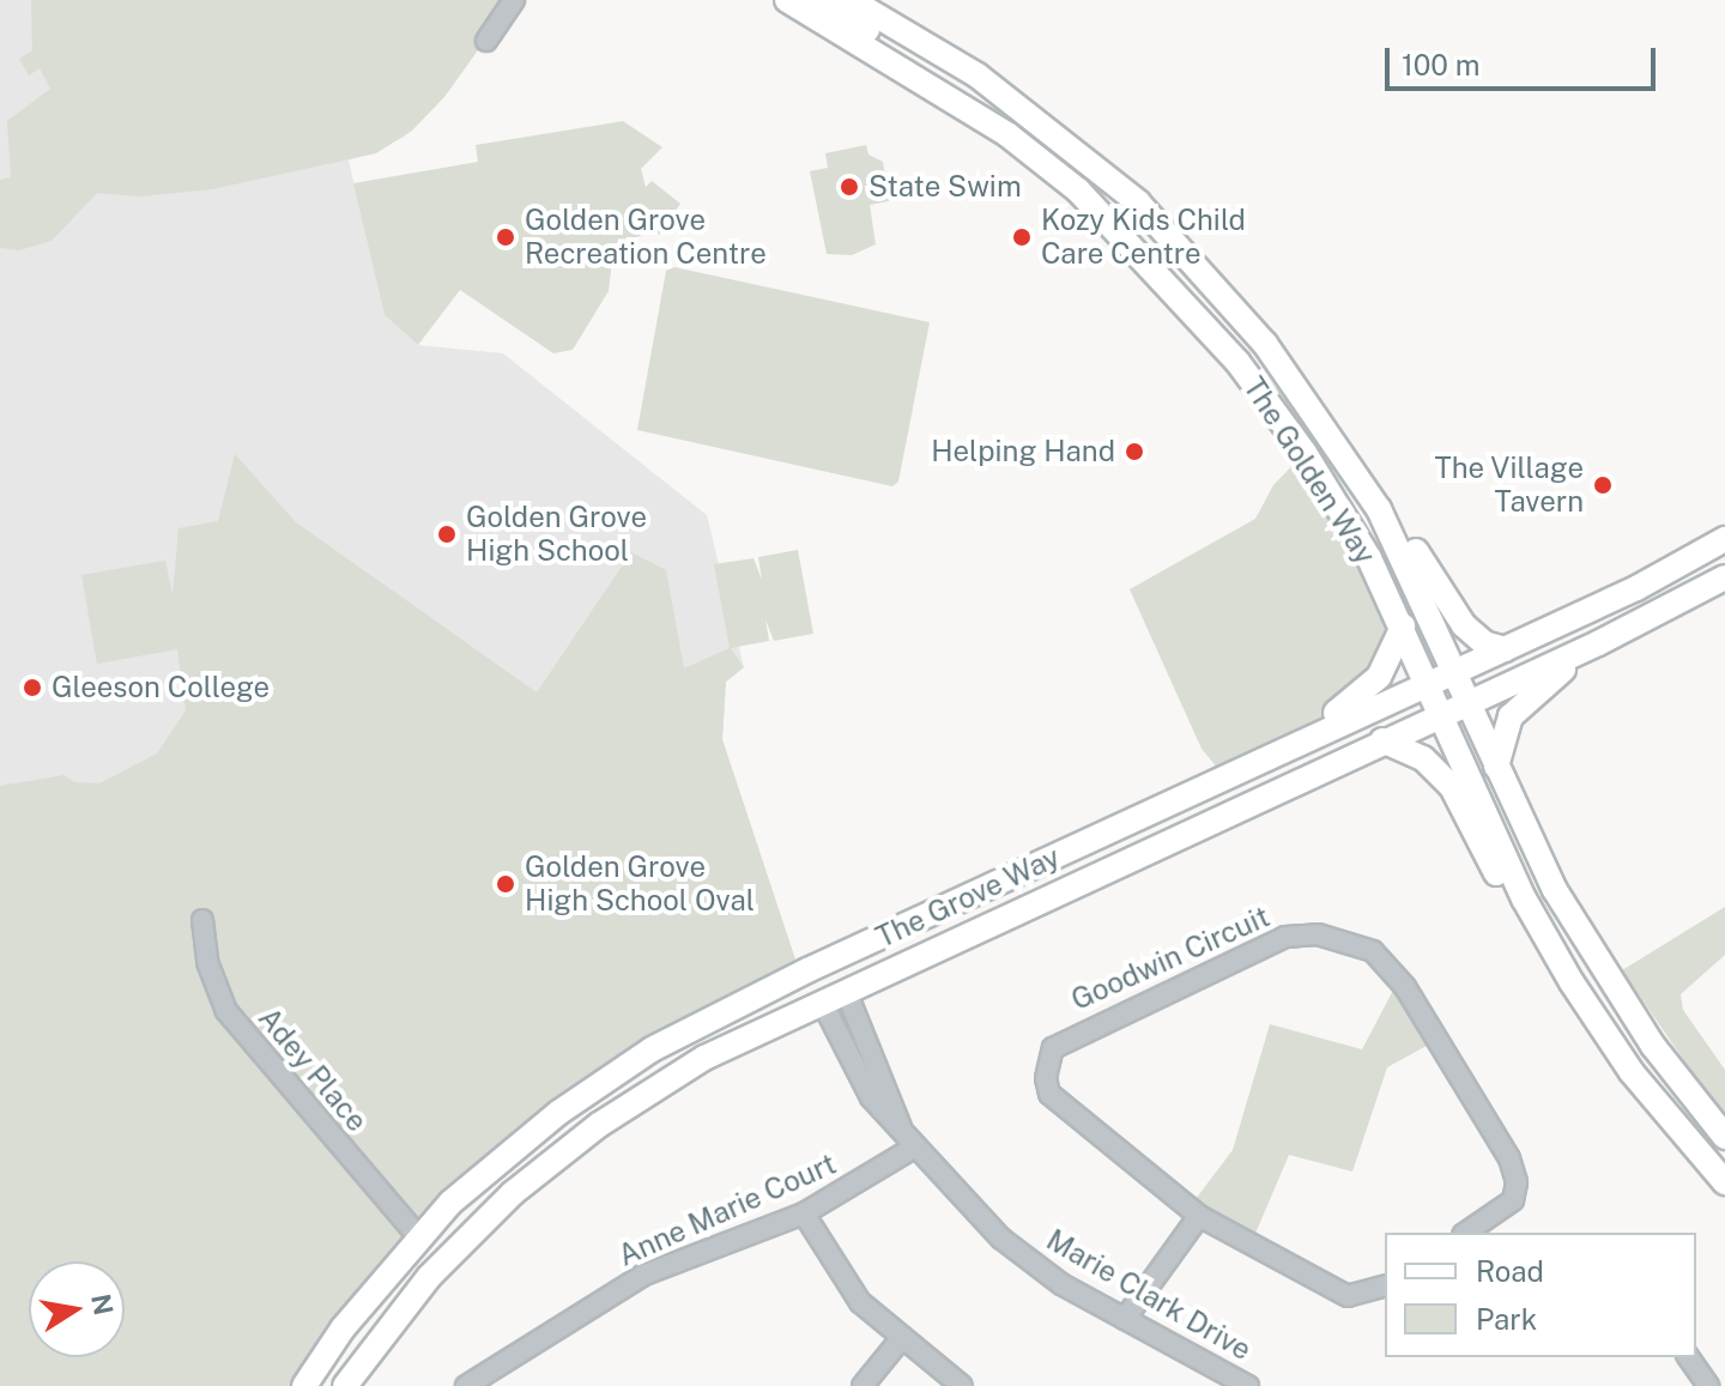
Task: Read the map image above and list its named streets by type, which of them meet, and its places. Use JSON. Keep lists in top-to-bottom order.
{
  "streets": {
    "main road": ["The Golden Way", "The Grove Way"],
    "street": [
      "Goodwin Circuit",
      "Adey Place",
      "Anne Marie Court",
      "Marie Clark Drive"
    ]
  },
  "crossings": [
    ["The Golden Way", "The Grove Way"],
    ["The Grove Way", "Adey Place"],
    ["The Grove Way", "Marie Clark Drive"],
    ["Anne Marie Court", "Marie Clark Drive"]
  ],
  "places": [
    "State Swim",
    "Golden Grove Recreation Centre",
    "Kozy Kids Child Care Centre",
    "Helping Hand",
    "The Village Tavern",
    "Golden Grove High School",
    "Gleeson College",
    "Golden Grove High School Oval"
  ],
  "legend": ["Road", "Park"],
  "scale_bar": "100 m",
  "north": "right"
}
